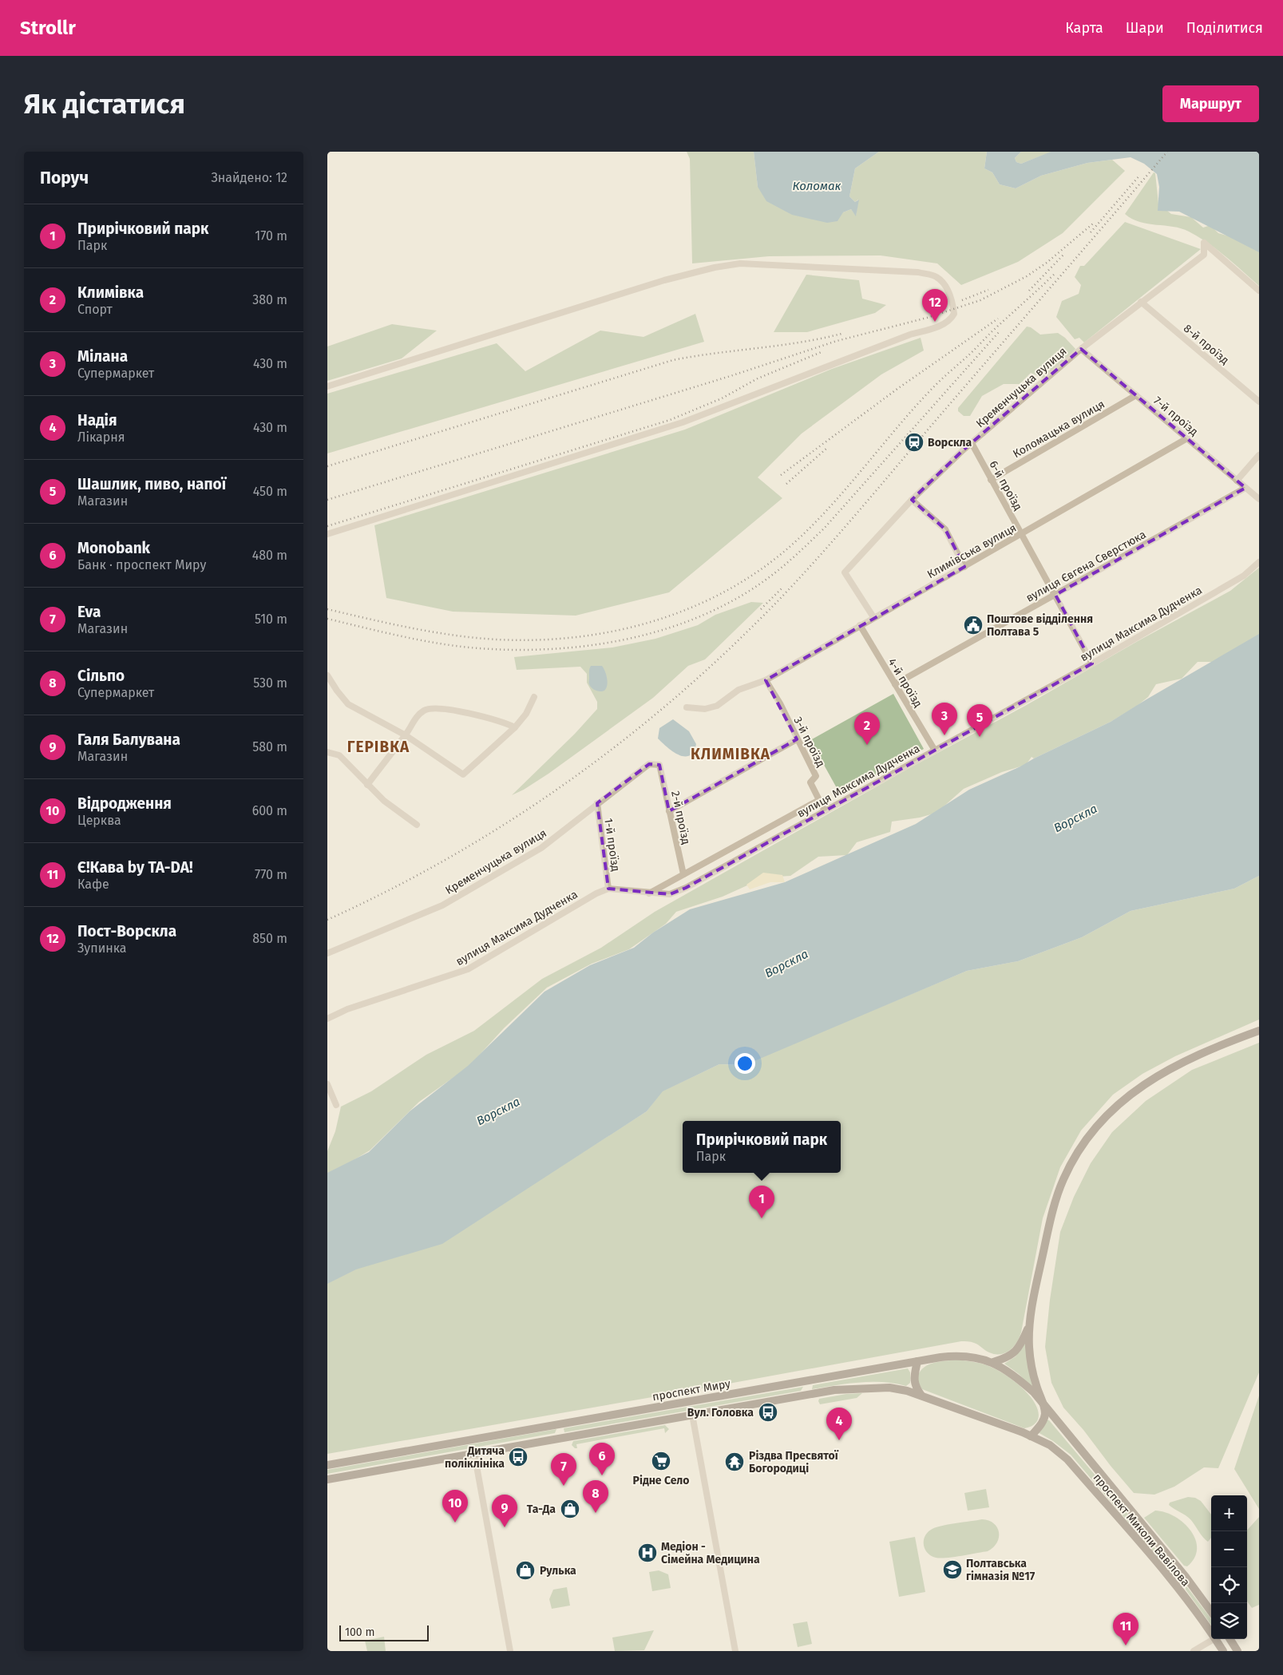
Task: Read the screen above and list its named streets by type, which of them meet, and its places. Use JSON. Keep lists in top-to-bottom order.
{
  "streets": {
    "main road": ["проспект Миру", "проспект Миколи Вавілова"],
    "street": [
      "8-й проїзд",
      "Кременчуцька вулиця",
      "7-й проїзд",
      "Коломацька вулиця",
      "6-й проїзд",
      "Климівська вулиця",
      "вулиця Євгена Сверстюка",
      "вулиця Максима Дудченка",
      "4-й проїзд",
      "3-й проїзд",
      "2-й проїзд",
      "1-й проїзд"
    ]
  },
  "crossings": [
    ["8-й проїзд", "Кременчуцька вулиця"],
    ["Кременчуцька вулиця", "7-й проїзд"],
    ["Кременчуцька вулиця", "6-й проїзд"],
    ["Кременчуцька вулиця", "Климівська вулиця"],
    ["Кременчуцька вулиця", "2-й проїзд"],
    ["Кременчуцька вулиця", "1-й проїзд"],
    ["7-й проїзд", "Коломацька вулиця"],
    ["7-й проїзд", "Климівська вулиця"],
    ["7-й проїзд", "вулиця Євгена Сверстюка"],
    ["Коломацька вулиця", "6-й проїзд"],
    ["6-й проїзд", "Климівська вулиця"],
    ["6-й проїзд", "вулиця Євгена Сверстюка"],
    ["6-й проїзд", "вулиця Максима Дудченка"],
    ["Климівська вулиця", "4-й проїзд"],
    ["Климівська вулиця", "3-й проїзд"],
    ["вулиця Євгена Сверстюка", "4-й проїзд"],
    ["вулиця Максима Дудченка", "4-й проїзд"],
    ["вулиця Максима Дудченка", "3-й проїзд"],
    ["вулиця Максима Дудченка", "2-й проїзд"],
    ["вулиця Максима Дудченка", "1-й проїзд"],
    ["проспект Миру", "проспект Миколи Вавілова"]
  ],
  "districts": ["ГЕРІВКА", "КЛИМІВКА"],
  "water": ["Коломак", "Ворскла"],
  "places": {
    "station": ["Ворскла"],
    "public building": ["Поштове відділення Полтава 5"],
    "bus stop": ["Вул. Головка", "Дитяча поліклініка"],
    "supermarket": ["Рідне Село"],
    "temple": ["Різдва Пресвятої Богородиці"],
    "shop": ["Та-Да", "Рулька"],
    "hospital": ["Медіон - Сімейна Медицина"],
    "school or university": ["Полтавська гімназія №17"]
  },
  "scale_bar": "100 m",
  "page": {
    "header": "Strollr",
    "nav": ["Карта", "Шари", "Поділитися"],
    "buttons": "Маршрут",
    "title": "Як дістатися",
    "heading": ["Поруч", "Знайдено: 12"],
    "list": [
      {
        "mark": "1",
        "name": "Прирічковий парк",
        "note": "Парк",
        "value": "170 m"
      },
      {
        "mark": "2",
        "name": "Климівка",
        "note": "Спорт",
        "value": "380 m"
      },
      {
        "mark": "3",
        "name": "Мілана",
        "note": "Супермаркет",
        "value": "430 m"
      },
      {
        "mark": "4",
        "name": "Надія",
        "note": "Лікарня",
        "value": "430 m"
      },
      {
        "mark": "5",
        "name": "Шашлик, пиво, напої",
        "note": "Магазин",
        "value": "450 m"
      },
      {
        "mark": "6",
        "name": "Monobank",
        "note": "Банк · проспект Миру",
        "value": "480 m"
      },
      {
        "mark": "7",
        "name": "Eva",
        "note": "Магазин",
        "value": "510 m"
      },
      {
        "mark": "8",
        "name": "Сільпо",
        "note": "Супермаркет",
        "value": "530 m"
      },
      {
        "mark": "9",
        "name": "Галя Балувана",
        "note": "Магазин",
        "value": "580 m"
      },
      {
        "mark": "10",
        "name": "Відродження",
        "note": "Церква",
        "value": "600 m"
      },
      {
        "mark": "11",
        "name": "Є!Кава by TA-DA!",
        "note": "Кафе",
        "value": "770 m"
      },
      {
        "mark": "12",
        "name": "Пост-Ворскла",
        "note": "Зупинка",
        "value": "850 m"
      }
    ],
    "pins": [
      "12",
      "3",
      "5",
      "2",
      "1",
      "4",
      "6",
      "7",
      "8",
      "10",
      "9",
      "11"
    ],
    "popup": ["Прирічковий парк", "Парк"],
    "map_buttons": ["+", "−"],
    "scale": "100 m"
  }
}
